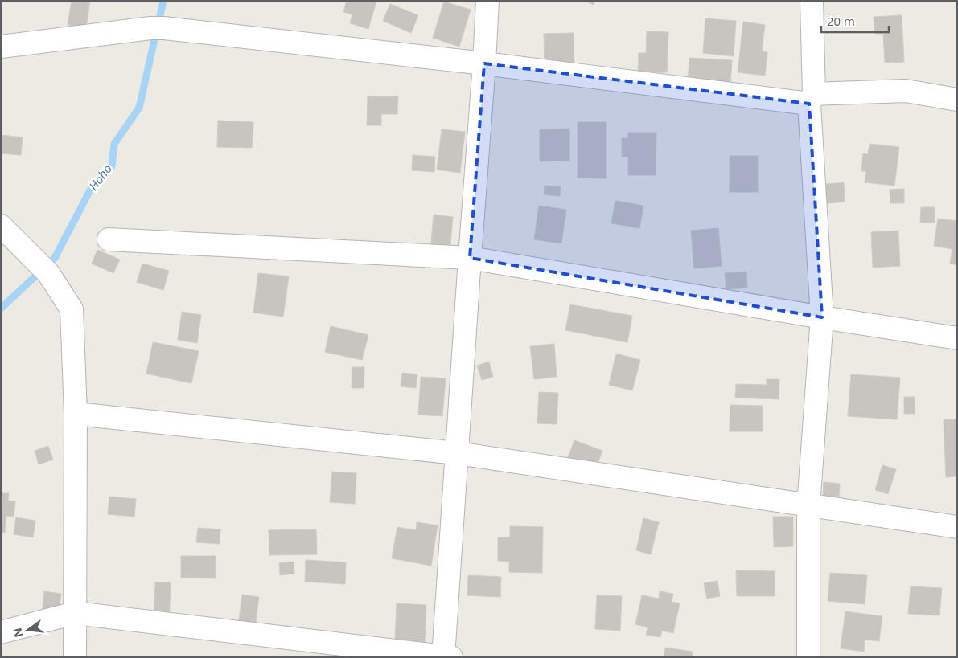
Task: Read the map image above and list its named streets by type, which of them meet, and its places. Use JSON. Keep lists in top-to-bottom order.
{
  "water": ["Hoho"],
  "scale_bar": "20 m",
  "north": "left"
}
